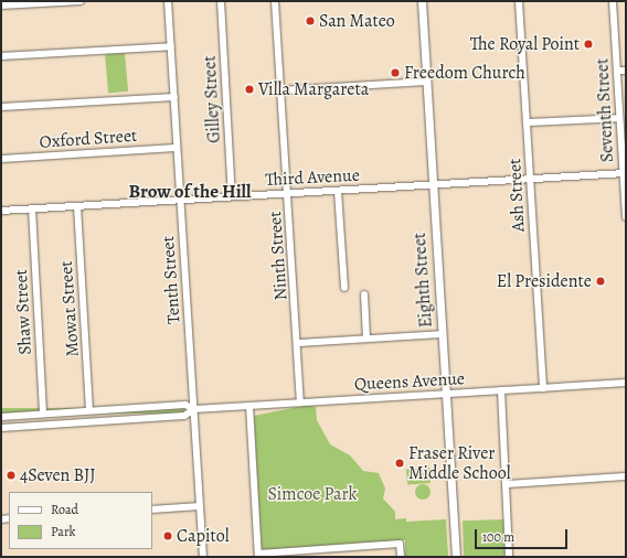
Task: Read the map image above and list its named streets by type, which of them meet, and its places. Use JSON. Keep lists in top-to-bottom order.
{
  "streets": {
    "street": [
      "Gilley Street",
      "Seventh Street",
      "Oxford Street",
      "Third Avenue",
      "Ash Street",
      "Ninth Street",
      "Tenth Street",
      "Eighth Street",
      "Mowat Street",
      "Shaw Street",
      "Queens Avenue"
    ]
  },
  "crossings": [
    ["Gilley Street", "Third Avenue"],
    ["Seventh Street", "Third Avenue"],
    ["Oxford Street", "Tenth Street"],
    ["Third Avenue", "Ash Street"],
    ["Third Avenue", "Ninth Street"],
    ["Third Avenue", "Tenth Street"],
    ["Third Avenue", "Eighth Street"],
    ["Third Avenue", "Mowat Street"],
    ["Third Avenue", "Shaw Street"],
    ["Ash Street", "Queens Avenue"],
    ["Ninth Street", "Queens Avenue"],
    ["Tenth Street", "Queens Avenue"],
    ["Eighth Street", "Queens Avenue"],
    ["Mowat Street", "Queens Avenue"],
    ["Shaw Street", "Queens Avenue"]
  ],
  "districts": ["Brow of the Hill"],
  "parks": ["Simcoe Park"],
  "places": [
    "San Mateo",
    "The Royal Point",
    "Freedom Church",
    "Villa Margareta",
    "El Presidente",
    "Fraser River Middle School",
    "4Seven BJJ",
    "Capitol"
  ],
  "legend": ["Road", "Park"],
  "scale_bar": "100 m"
}
